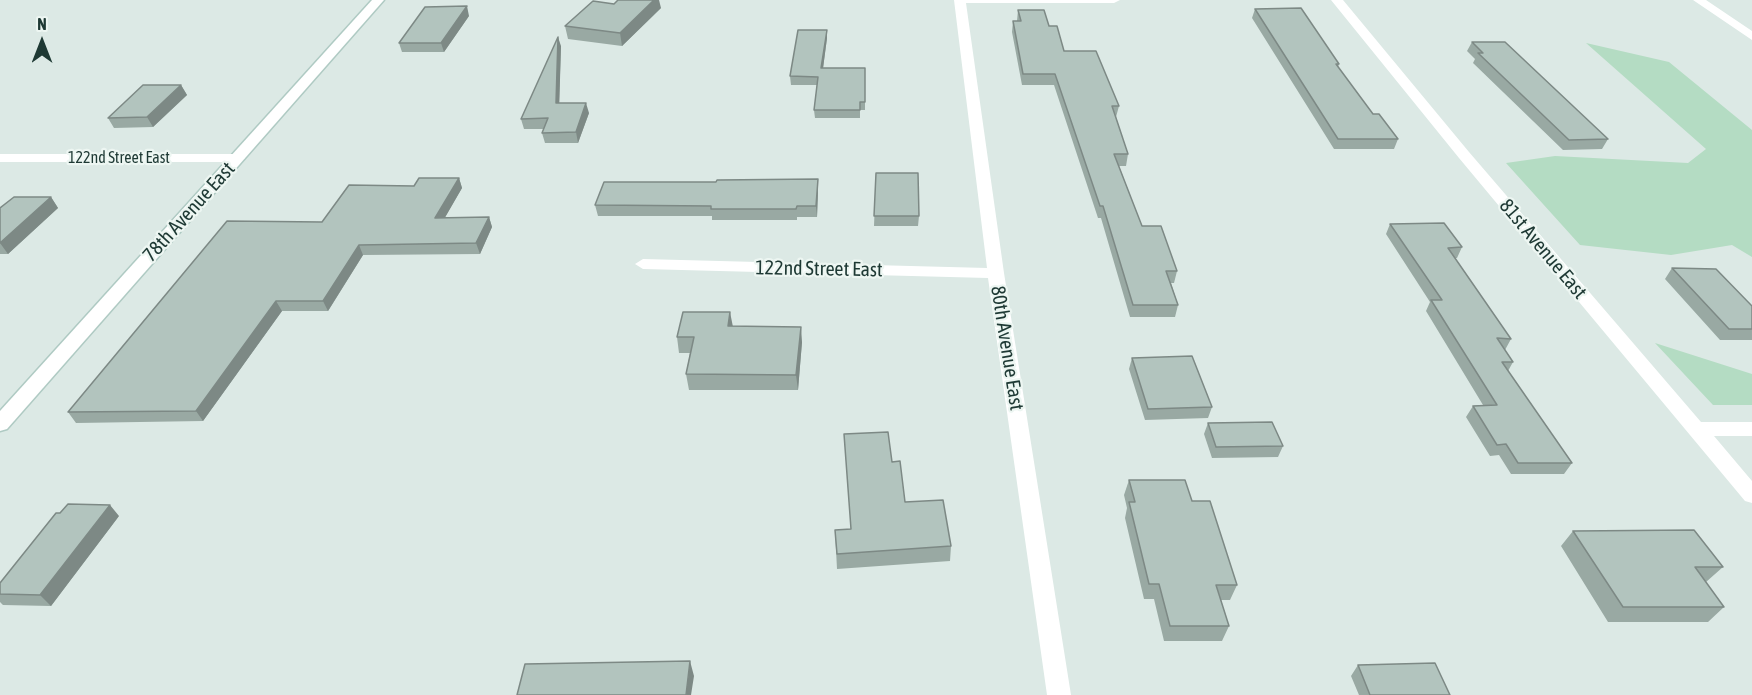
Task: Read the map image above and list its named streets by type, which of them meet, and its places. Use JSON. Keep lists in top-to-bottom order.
{
  "streets": {
    "street": [
      "122nd Street East",
      "78th Avenue East",
      "81st Avenue East",
      "80th Avenue East"
    ]
  },
  "crossings": [
    ["122nd Street East", "78th Avenue East"],
    ["122nd Street East", "80th Avenue East"]
  ],
  "north": "top"
}
